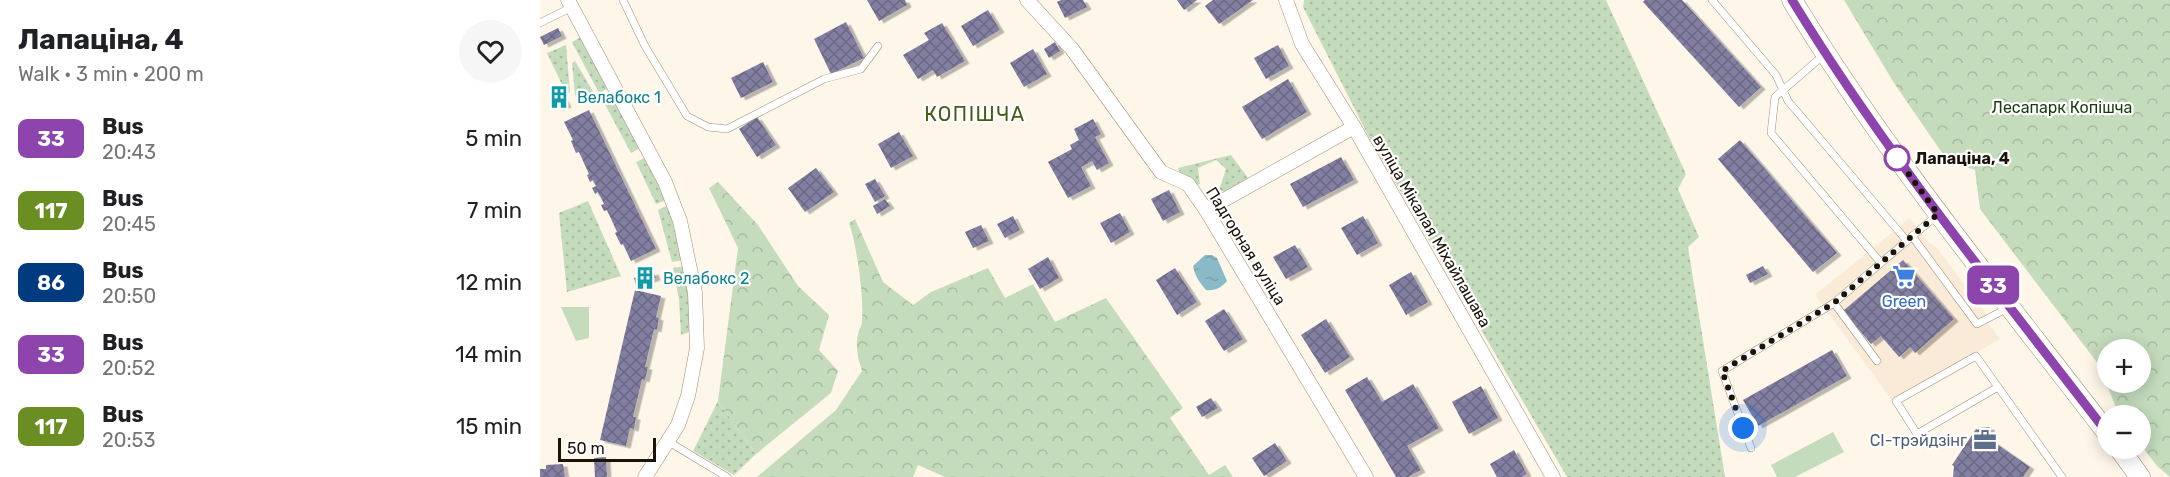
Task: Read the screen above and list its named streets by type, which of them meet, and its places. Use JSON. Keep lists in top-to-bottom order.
{
  "streets": {
    "street": ["вуліца Мікалая Міхайлашава", "Падгорная вуліца"]
  },
  "districts": ["КОПІШЧА"],
  "parks": ["Лесапарк Копішча"],
  "places": {
    "building": ["Велабокс 1", "Велабокс 2"],
    "other": ["Лапаціна, 4"],
    "supermarket": ["Green"],
    "office": ["СІ-трэйдзінг"]
  },
  "lines": ["bus line 33"],
  "scale_bar": "50 m",
  "page": {
    "heading": ["Лапаціна, 4", "Walk · 3 min · 200 m"],
    "on_map": "33",
    "list": [
      {
        "mark": "33",
        "name": "Bus",
        "note": "20:43",
        "value": "5 min"
      },
      {
        "mark": "117",
        "name": "Bus",
        "note": "20:45",
        "value": "7 min"
      },
      {
        "mark": "86",
        "name": "Bus",
        "note": "20:50",
        "value": "12 min"
      },
      {
        "mark": "33",
        "name": "Bus",
        "note": "20:52",
        "value": "14 min"
      },
      {
        "mark": "117",
        "name": "Bus",
        "note": "20:53",
        "value": "15 min"
      }
    ],
    "map_buttons": ["+", "−"],
    "scale": "50 m"
  }
}
